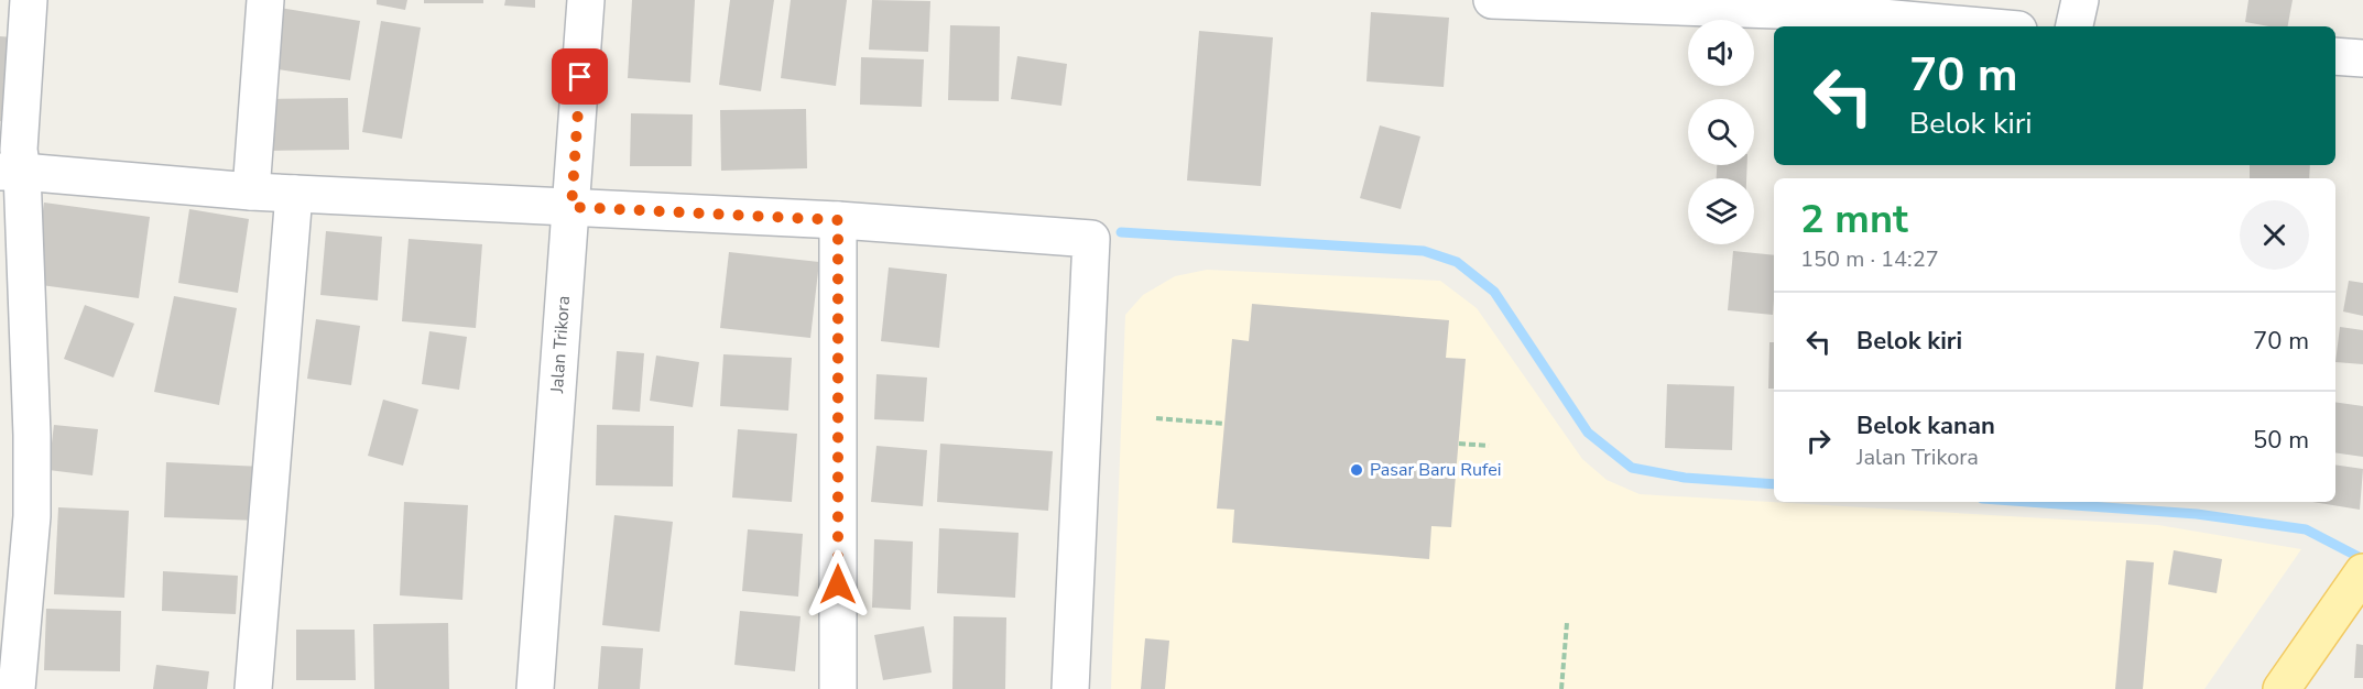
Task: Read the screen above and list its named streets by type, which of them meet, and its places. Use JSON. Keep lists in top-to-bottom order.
{
  "streets": {
    "street": ["Jalan Trikora"]
  },
  "places": ["Pasar Baru Rufei"],
  "page": {
    "turn": ["70 m", "Belok kiri"],
    "heading": ["2 mnt", "150 m · 14:27"],
    "list": [
      {
        "name": "Belok kiri",
        "value": "70 m"
      },
      {
        "name": "Belok kanan",
        "note": "Jalan Trikora",
        "value": "50 m"
      }
    ]
  }
}
